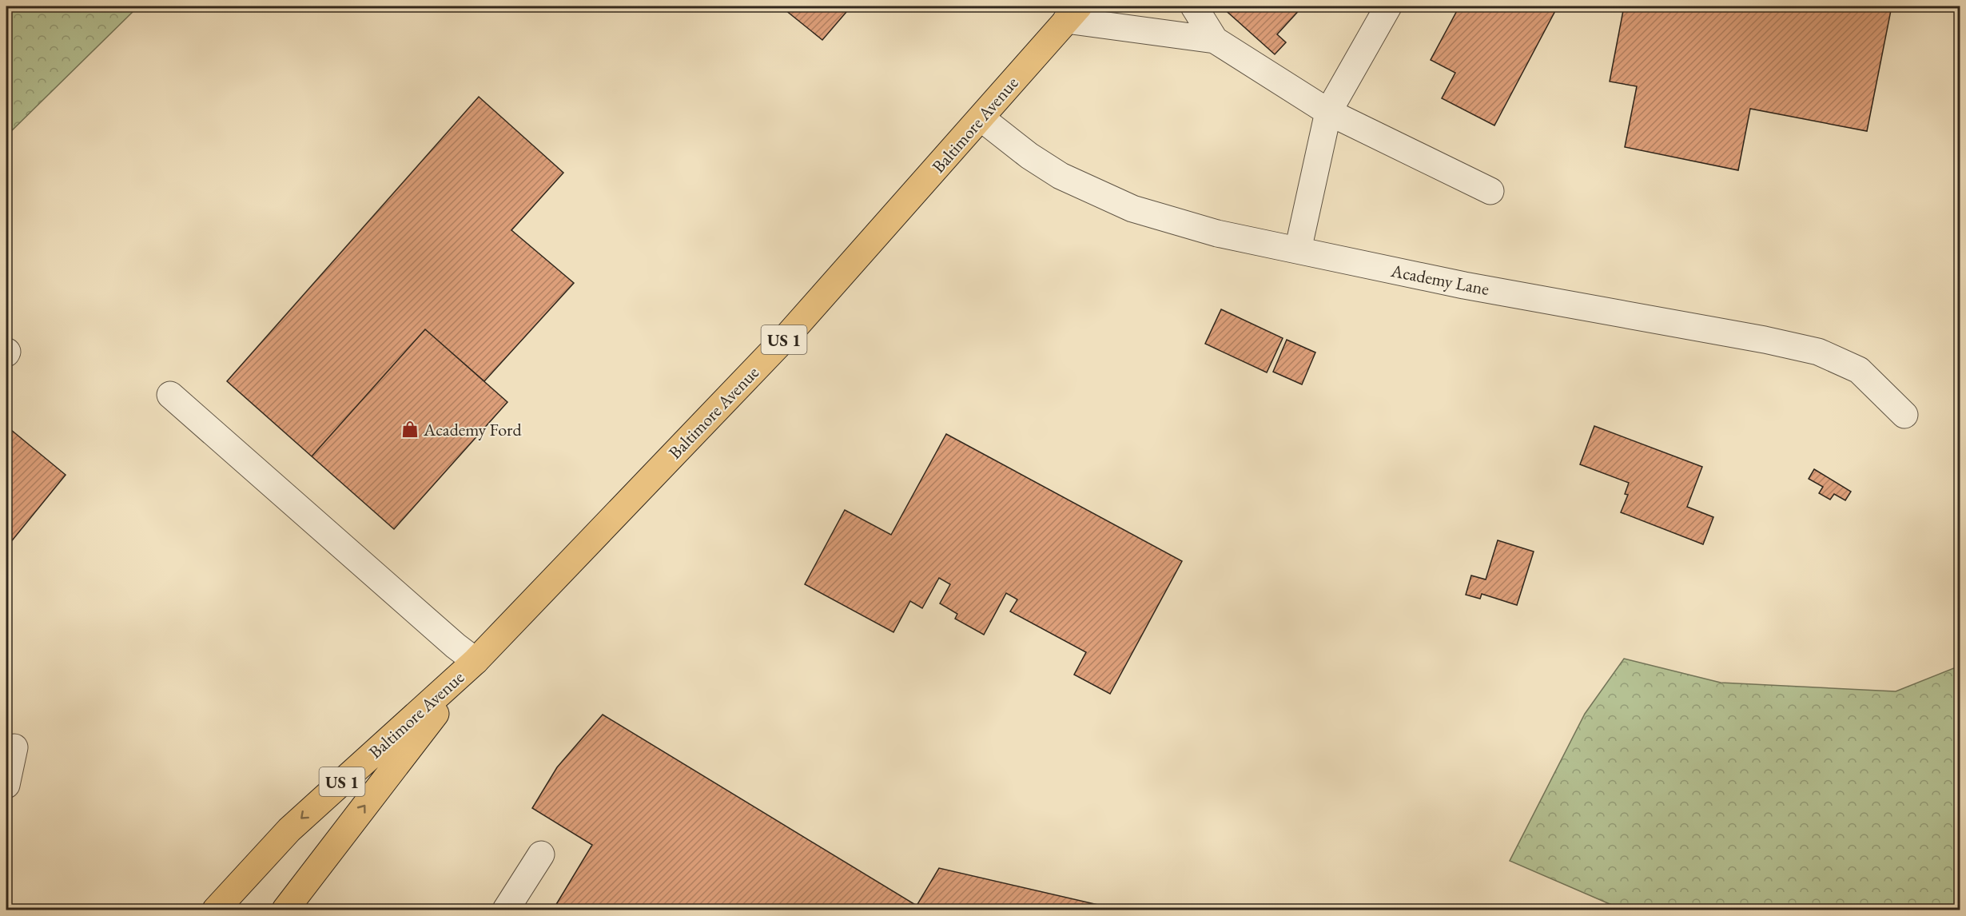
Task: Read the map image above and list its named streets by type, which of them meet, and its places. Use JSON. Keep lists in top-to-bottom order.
{
  "streets": {
    "main road": ["Baltimore Avenue", "US 1"],
    "street": ["Academy Lane"]
  },
  "crossings": [
    ["Baltimore Avenue", "Academy Lane"]
  ],
  "places": {
    "shop": ["Academy Ford"]
  }
}
